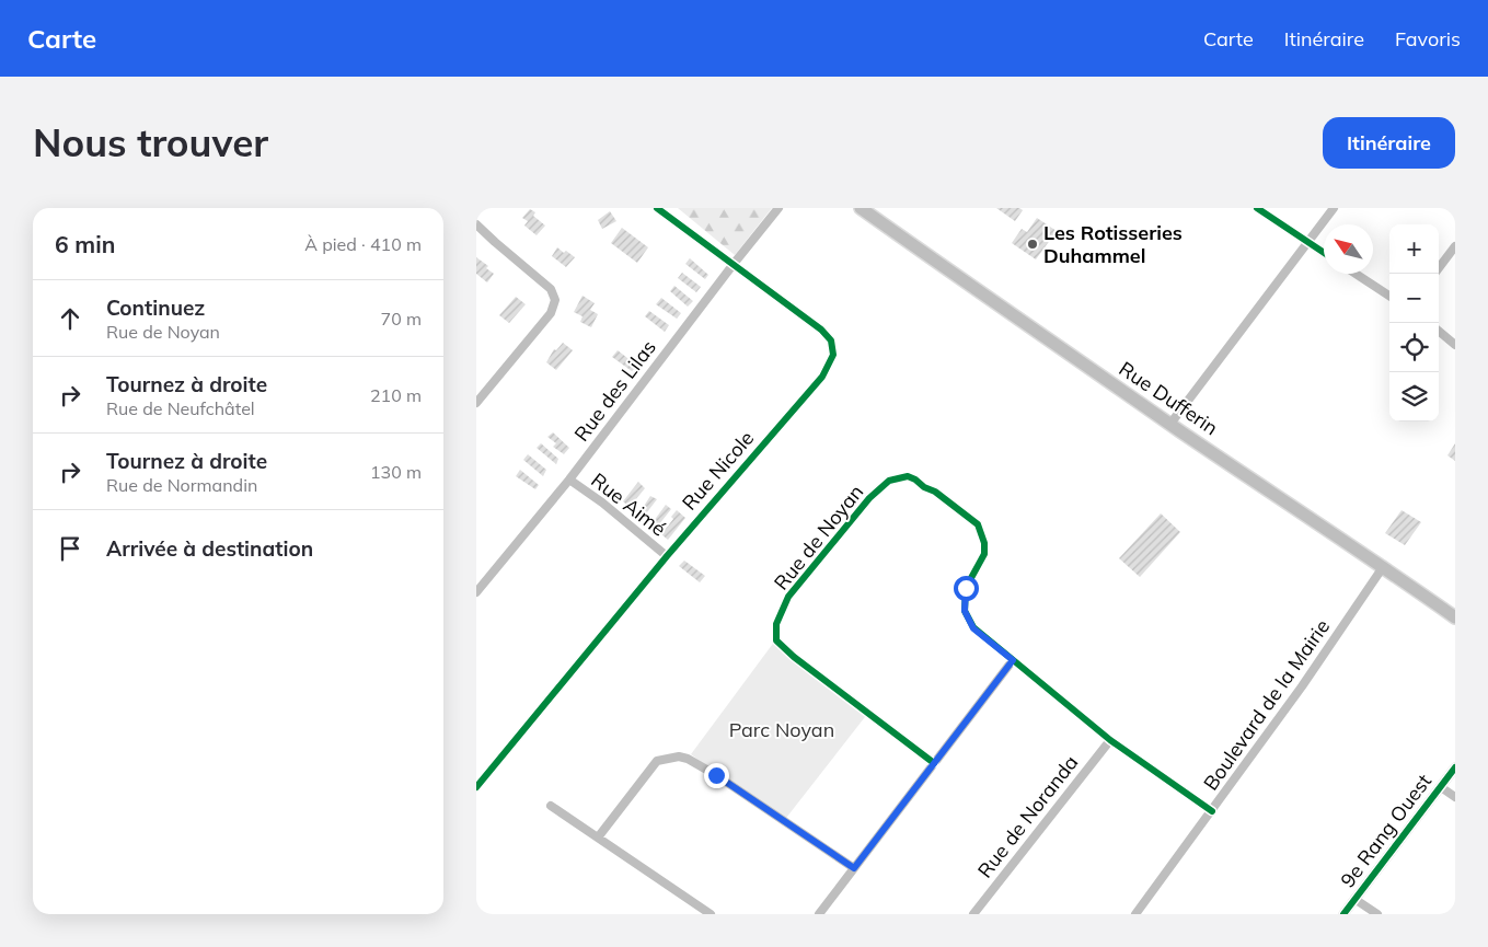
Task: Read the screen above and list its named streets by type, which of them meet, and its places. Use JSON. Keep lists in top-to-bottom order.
{
  "streets": {
    "main road": ["Rue Dufferin"],
    "street": [
      "Rue des Lilas",
      "Rue Nicole",
      "Rue Aimé",
      "Rue de Noyan",
      "Boulevard de la Mairie",
      "Rue de Noranda",
      "9e Rang Ouest"
    ]
  },
  "crossings": [
    ["Rue des Lilas", "Rue Nicole"],
    ["Rue des Lilas", "Rue Aimé"],
    ["Rue Dufferin", "Boulevard de la Mairie"],
    ["Rue Nicole", "Rue Aimé"],
    ["Rue de Noyan", "Boulevard de la Mairie"],
    ["Rue de Noyan", "Rue de Noranda"]
  ],
  "parks": ["Parc Noyan"],
  "places": ["Les Rotisseries Duhammel"],
  "north": "top left",
  "page": {
    "header": "Carte",
    "nav": ["Carte", "Itinéraire", "Favoris"],
    "buttons": "Itinéraire",
    "title": "Nous trouver",
    "heading": ["6 min", "À pied · 410 m"],
    "map_buttons": ["+", "−"],
    "list": [
      ["Continuez", "Rue de Noyan", "70 m"],
      ["Tournez à droite", "Rue de Neufchâtel", "210 m"],
      ["Tournez à droite", "Rue de Normandin", "130 m"],
      "Arrivée à destination"
    ]
  }
}
